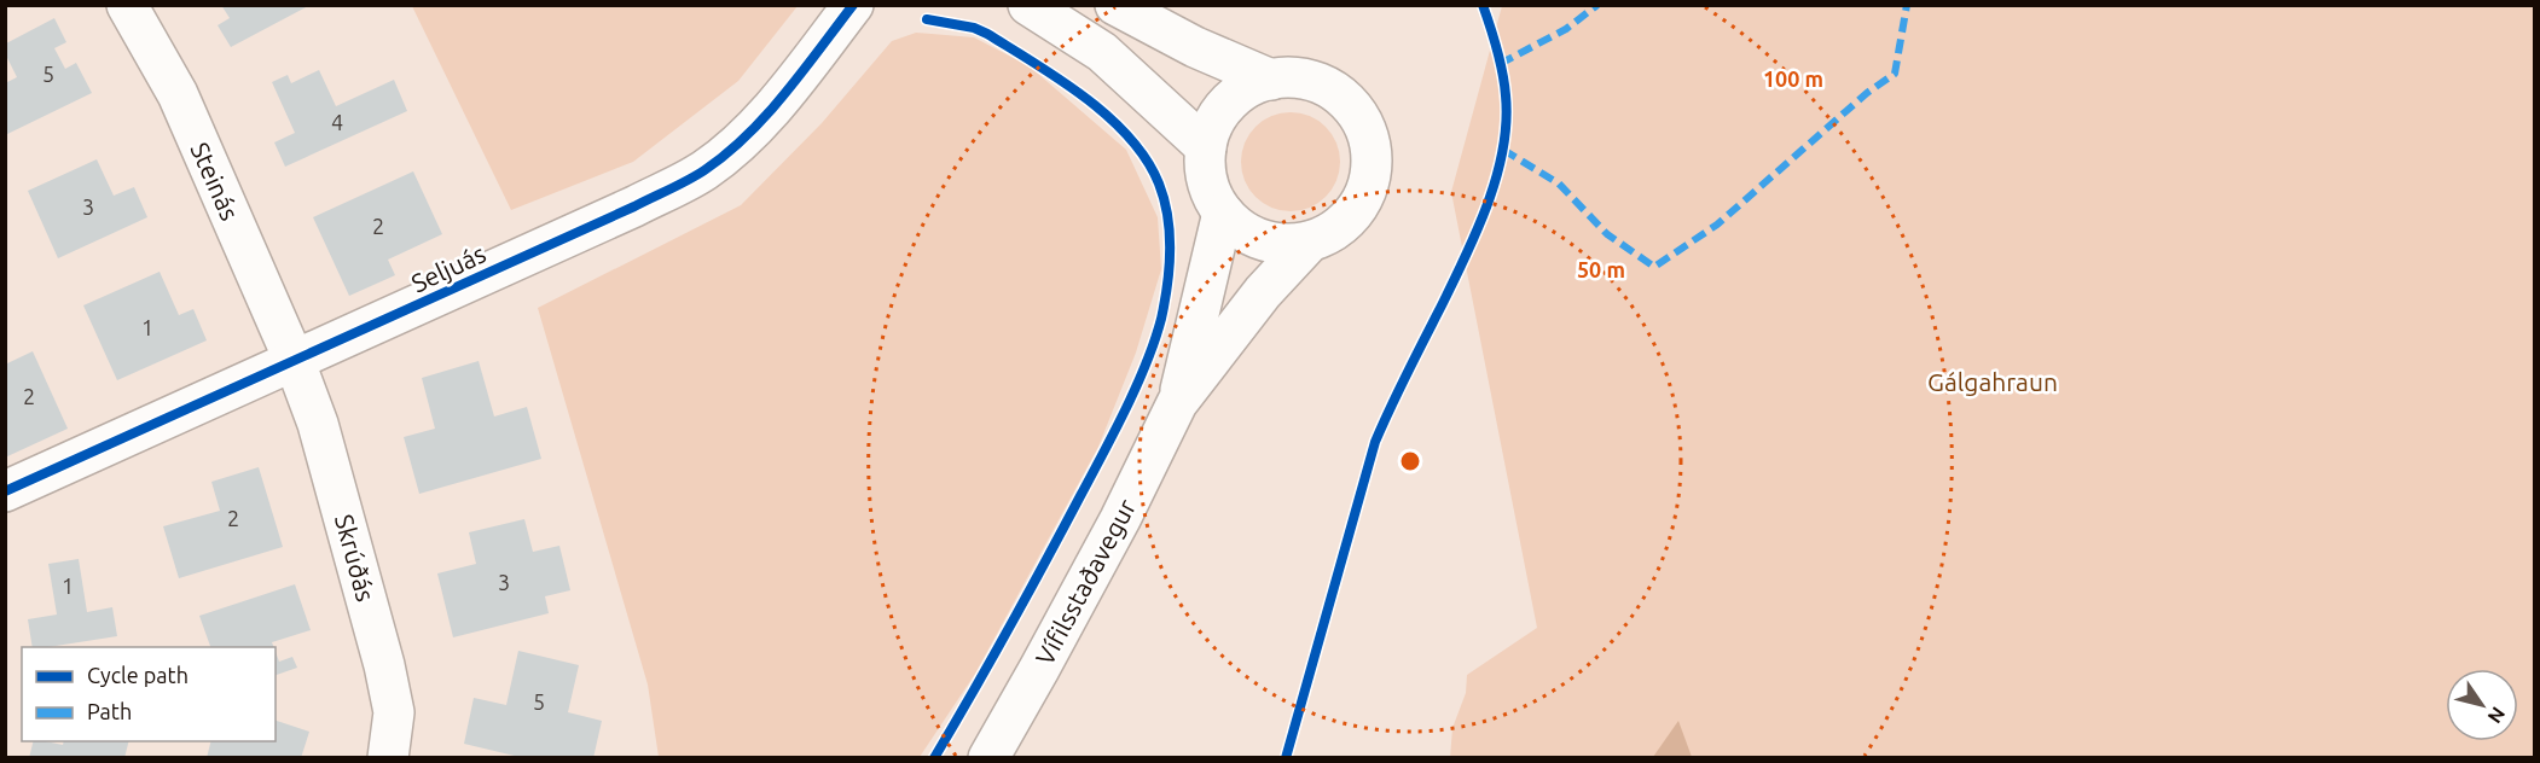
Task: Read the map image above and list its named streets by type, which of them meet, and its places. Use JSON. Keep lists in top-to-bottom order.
{
  "streets": {
    "street": [
      "Steinás",
      "Seljuás",
      "Skrúðás",
      "Vífilsstaðavegur"
    ]
  },
  "crossings": [
    ["Steinás", "Seljuás"],
    ["Steinás", "Skrúðás"],
    ["Seljuás", "Skrúðás"]
  ],
  "parks": ["Gálgahraun"],
  "house_numbers": [
    "5",
    "4",
    "3",
    "2",
    "1",
    "2",
    "2",
    "3",
    "1",
    "5"
  ],
  "legend": ["Cycle path", "Path"],
  "north": "bottom right",
  "rings": ["100 m", "50 m"]
}
